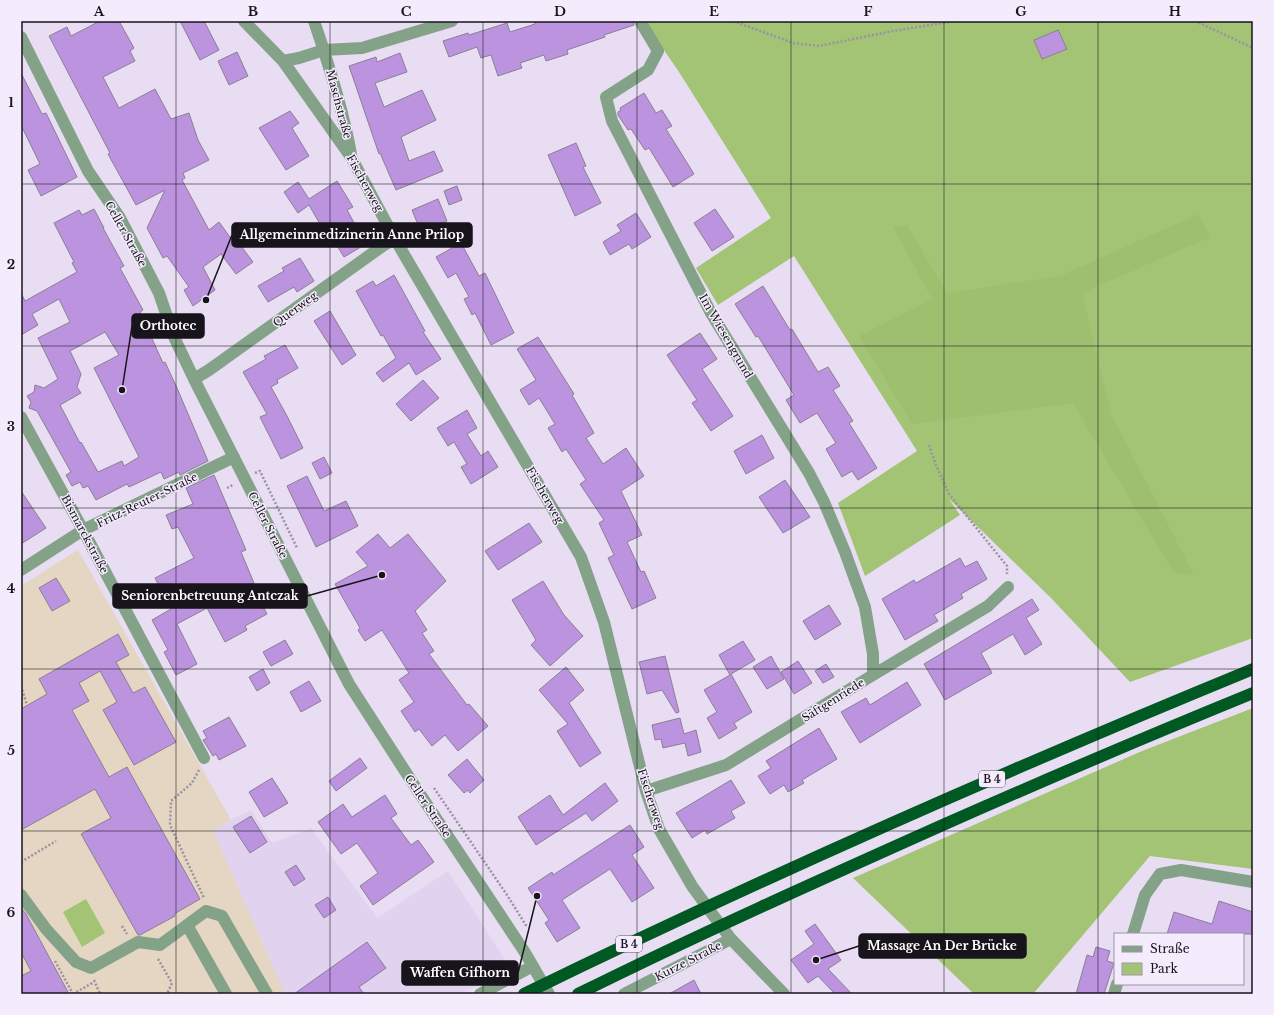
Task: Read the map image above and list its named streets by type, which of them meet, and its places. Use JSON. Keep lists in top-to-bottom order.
{
  "streets": {
    "highway": ["B 4"],
    "street": [
      "Maschstraße",
      "Fischerweg",
      "Celler Straße",
      "Querweg",
      "Im Wiesengrund",
      "Fritz-Reuter-Straße",
      "Bismarckstraße",
      "Säftgenriede",
      "Kurze Straße"
    ]
  },
  "crossings": [
    ["Maschstraße", "Fischerweg"],
    ["Fischerweg", "Querweg"],
    ["Fischerweg", "Säftgenriede"],
    ["Fischerweg", "Kurze Straße"],
    ["Celler Straße", "Querweg"],
    ["Celler Straße", "Fritz-Reuter-Straße"],
    ["Im Wiesengrund", "Säftgenriede"],
    ["Fritz-Reuter-Straße", "Bismarckstraße"]
  ],
  "places": [
    "Allgemeinmedizinerin Anne Prilop",
    "Orthotec",
    "Seniorenbetreuung Antczak",
    "Waffen Gifhorn",
    "Massage An Der Brücke"
  ],
  "legend": ["Straße", "Park"],
  "grid": {
    "columns": [
      "A",
      "B",
      "C",
      "D",
      "E",
      "F",
      "G",
      "H"
    ],
    "rows": [
      "1",
      "2",
      "3",
      "4",
      "5",
      "6"
    ]
  }
}
